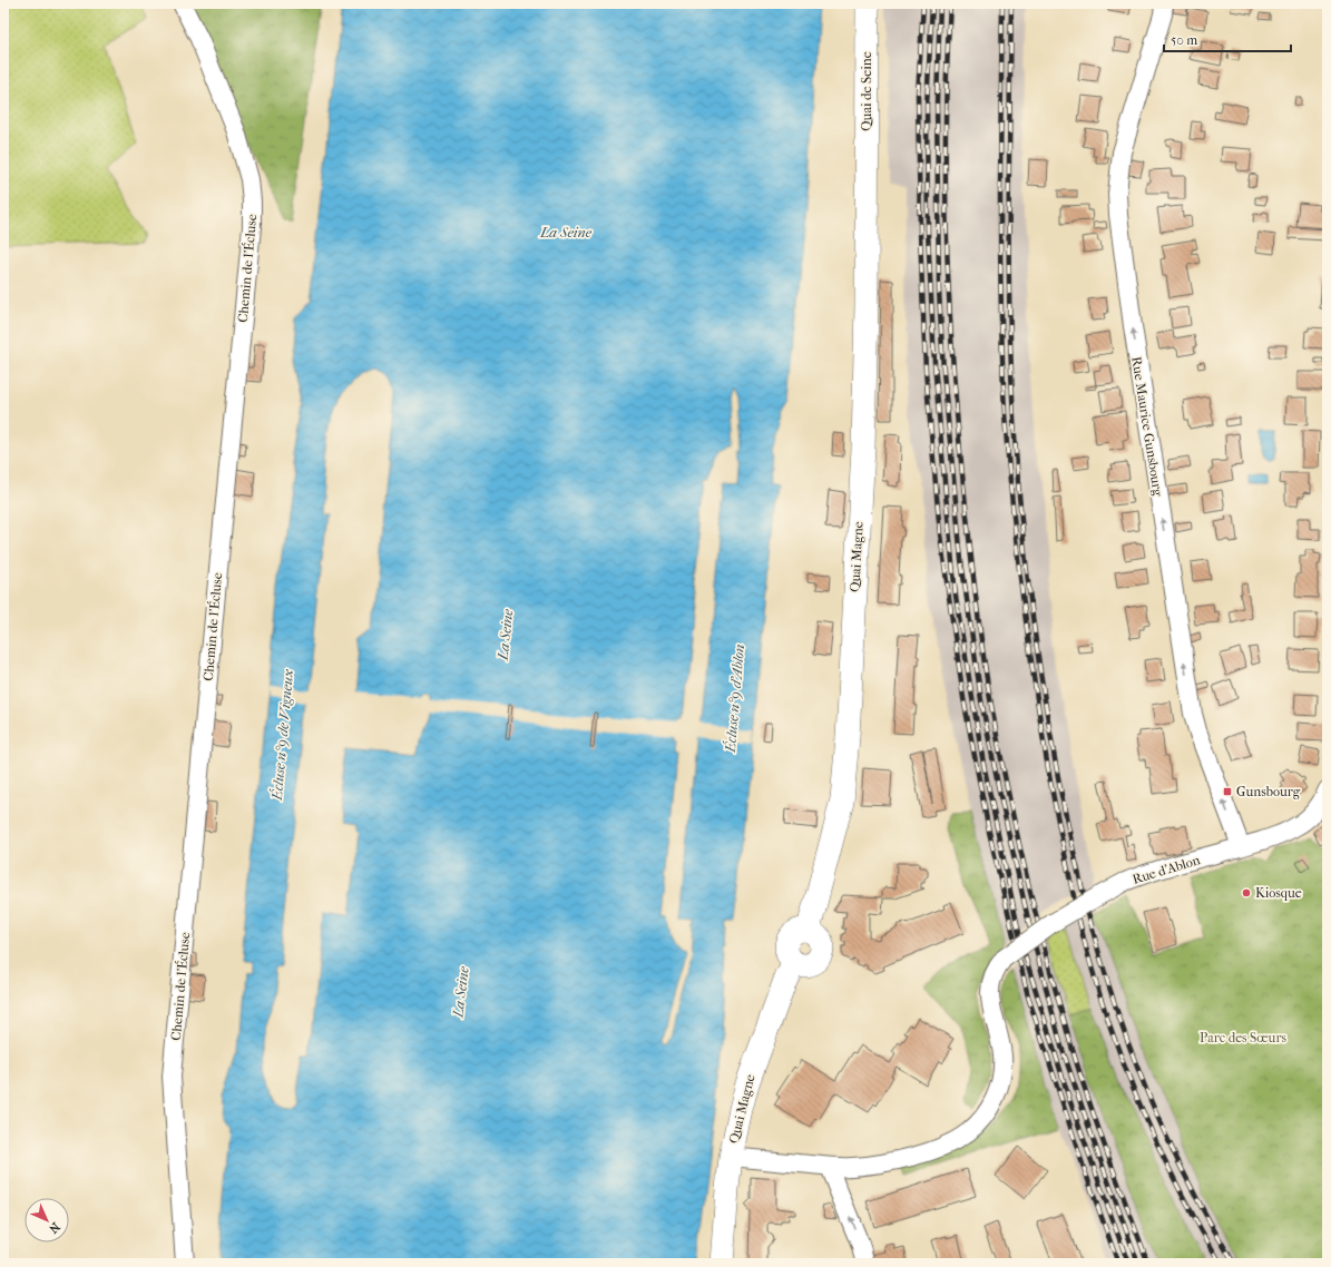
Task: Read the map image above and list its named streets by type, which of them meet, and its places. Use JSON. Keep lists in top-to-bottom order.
{
  "streets": {
    "main road": ["Quai de Seine", "Quai Magne"],
    "street": ["Chemin de l'Écluse", "Rue Maurice Gunsbourg", "Rue d'Ablon"]
  },
  "crossings": [
    ["Quai de Seine", "Quai Magne"],
    ["Rue Maurice Gunsbourg", "Rue d'Ablon"]
  ],
  "one_way": ["Rue Maurice Gunsbourg"],
  "water": ["La Seine", "Écluse n°9 d'Ablon", "Écluse n°9 de Vigneux"],
  "parks": ["Parc des Sœurs"],
  "places": {
    "transit": ["Gunsbourg"],
    "other": ["Kiosque"]
  },
  "scale_bar": "50 m",
  "north": "bottom right"
}
